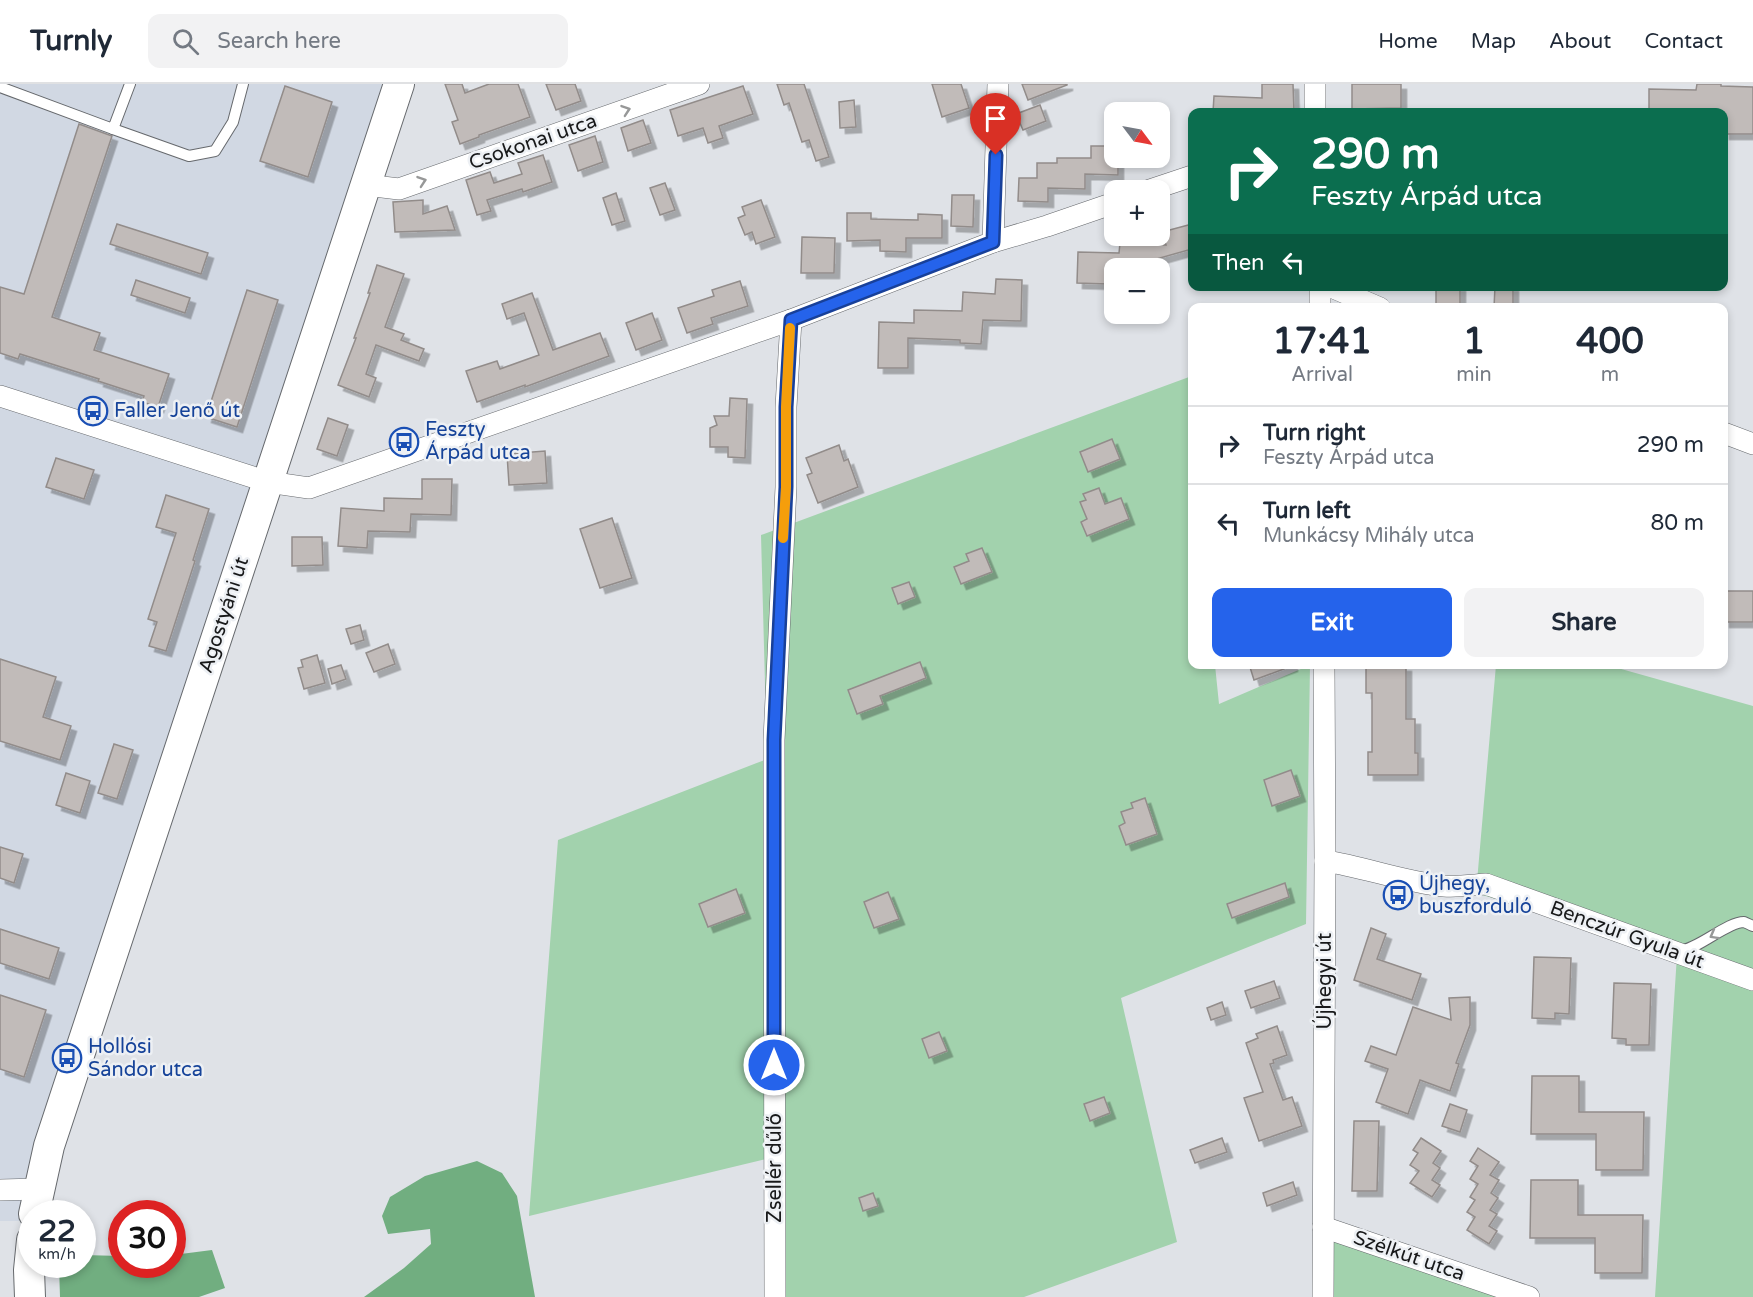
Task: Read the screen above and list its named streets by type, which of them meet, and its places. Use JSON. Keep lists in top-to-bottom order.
{
  "streets": {
    "main road": ["Agostyáni út"],
    "street": [
      "Csokonai utca",
      "Benczúr Gyula út",
      "Újhegyi út",
      "Zsellér dűlő",
      "Szélkút utca"
    ]
  },
  "crossings": [
    ["Csokonai utca", "Agostyáni út"],
    ["Benczúr Gyula út", "Újhegyi út"],
    ["Újhegyi út", "Szélkút utca"]
  ],
  "one_way": ["Csokonai utca"],
  "places": {
    "bus stop": [
      "Faller Jenő út",
      "Feszty Árpád utca",
      "Újhegy, buszforduló",
      "Hollósi Sándor utca"
    ]
  },
  "north": "bottom right",
  "page": {
    "header": "Turnly",
    "search": "Search here",
    "nav": [
      "Home",
      "Map",
      "About",
      "Contact"
    ],
    "map_buttons": ["+", "−"],
    "turn": ["290 m", "Feszty Árpád utca"],
    "then": "Then",
    "eta": [
      "17:41",
      "Arrival",
      "1",
      "min",
      "400",
      "m"
    ],
    "list": [
      {
        "name": "Turn right",
        "note": "Feszty Árpád utca",
        "value": "290 m"
      },
      {
        "name": "Turn left",
        "note": "Munkácsy Mihály utca",
        "value": "80 m"
      }
    ],
    "buttons": ["Exit", "Share"],
    "speed": "22 km/h",
    "limit": "30"
  }
}
